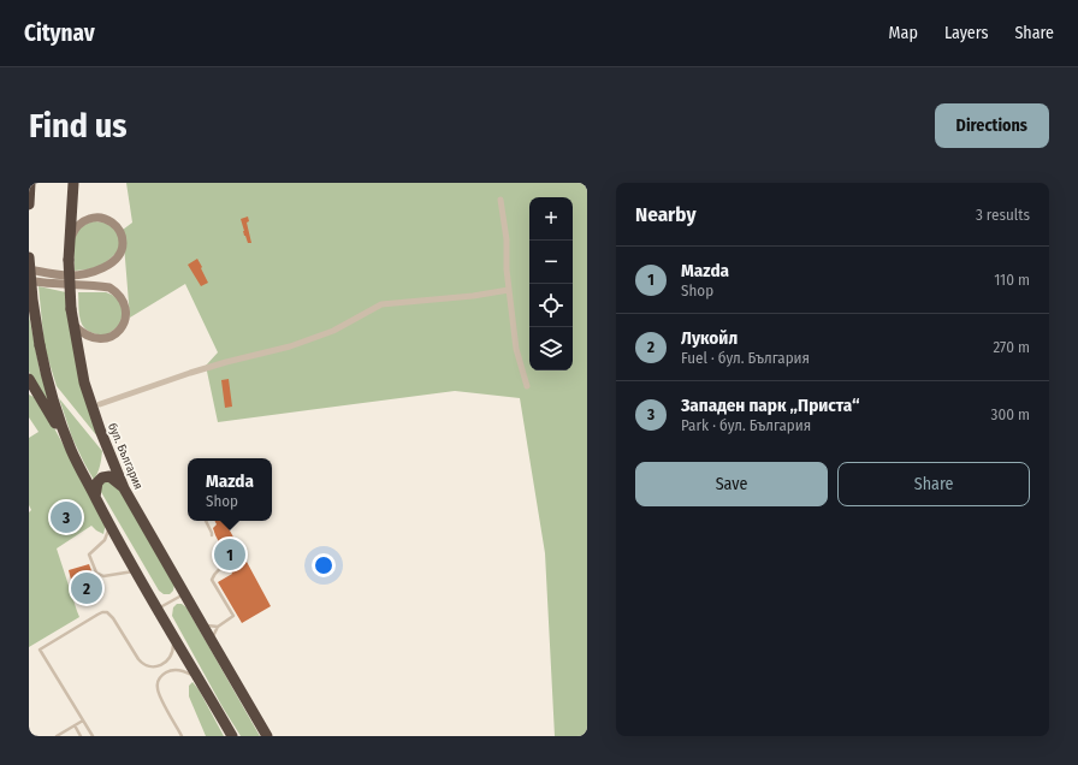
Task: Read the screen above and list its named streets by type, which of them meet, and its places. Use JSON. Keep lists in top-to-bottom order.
{
  "streets": {
    "highway": ["бул. България"]
  },
  "page": {
    "header": "Citynav",
    "nav": ["Map", "Layers", "Share"],
    "buttons": [
      "Directions",
      ["Save", "Share"]
    ],
    "title": "Find us",
    "heading": ["Nearby", "3 results"],
    "map_buttons": ["+", "−"],
    "list": [
      {
        "mark": "1",
        "name": "Mazda",
        "note": "Shop",
        "value": "110 m"
      },
      {
        "mark": "2",
        "name": "Лукойл",
        "note": "Fuel · бул. България",
        "value": "270 m"
      },
      {
        "mark": "3",
        "name": "Западен парк „Приста“",
        "note": "Park · бул. България",
        "value": "300 m"
      }
    ],
    "popup": ["Mazda", "Shop"],
    "pins": ["3", "1", "2"]
  }
}
